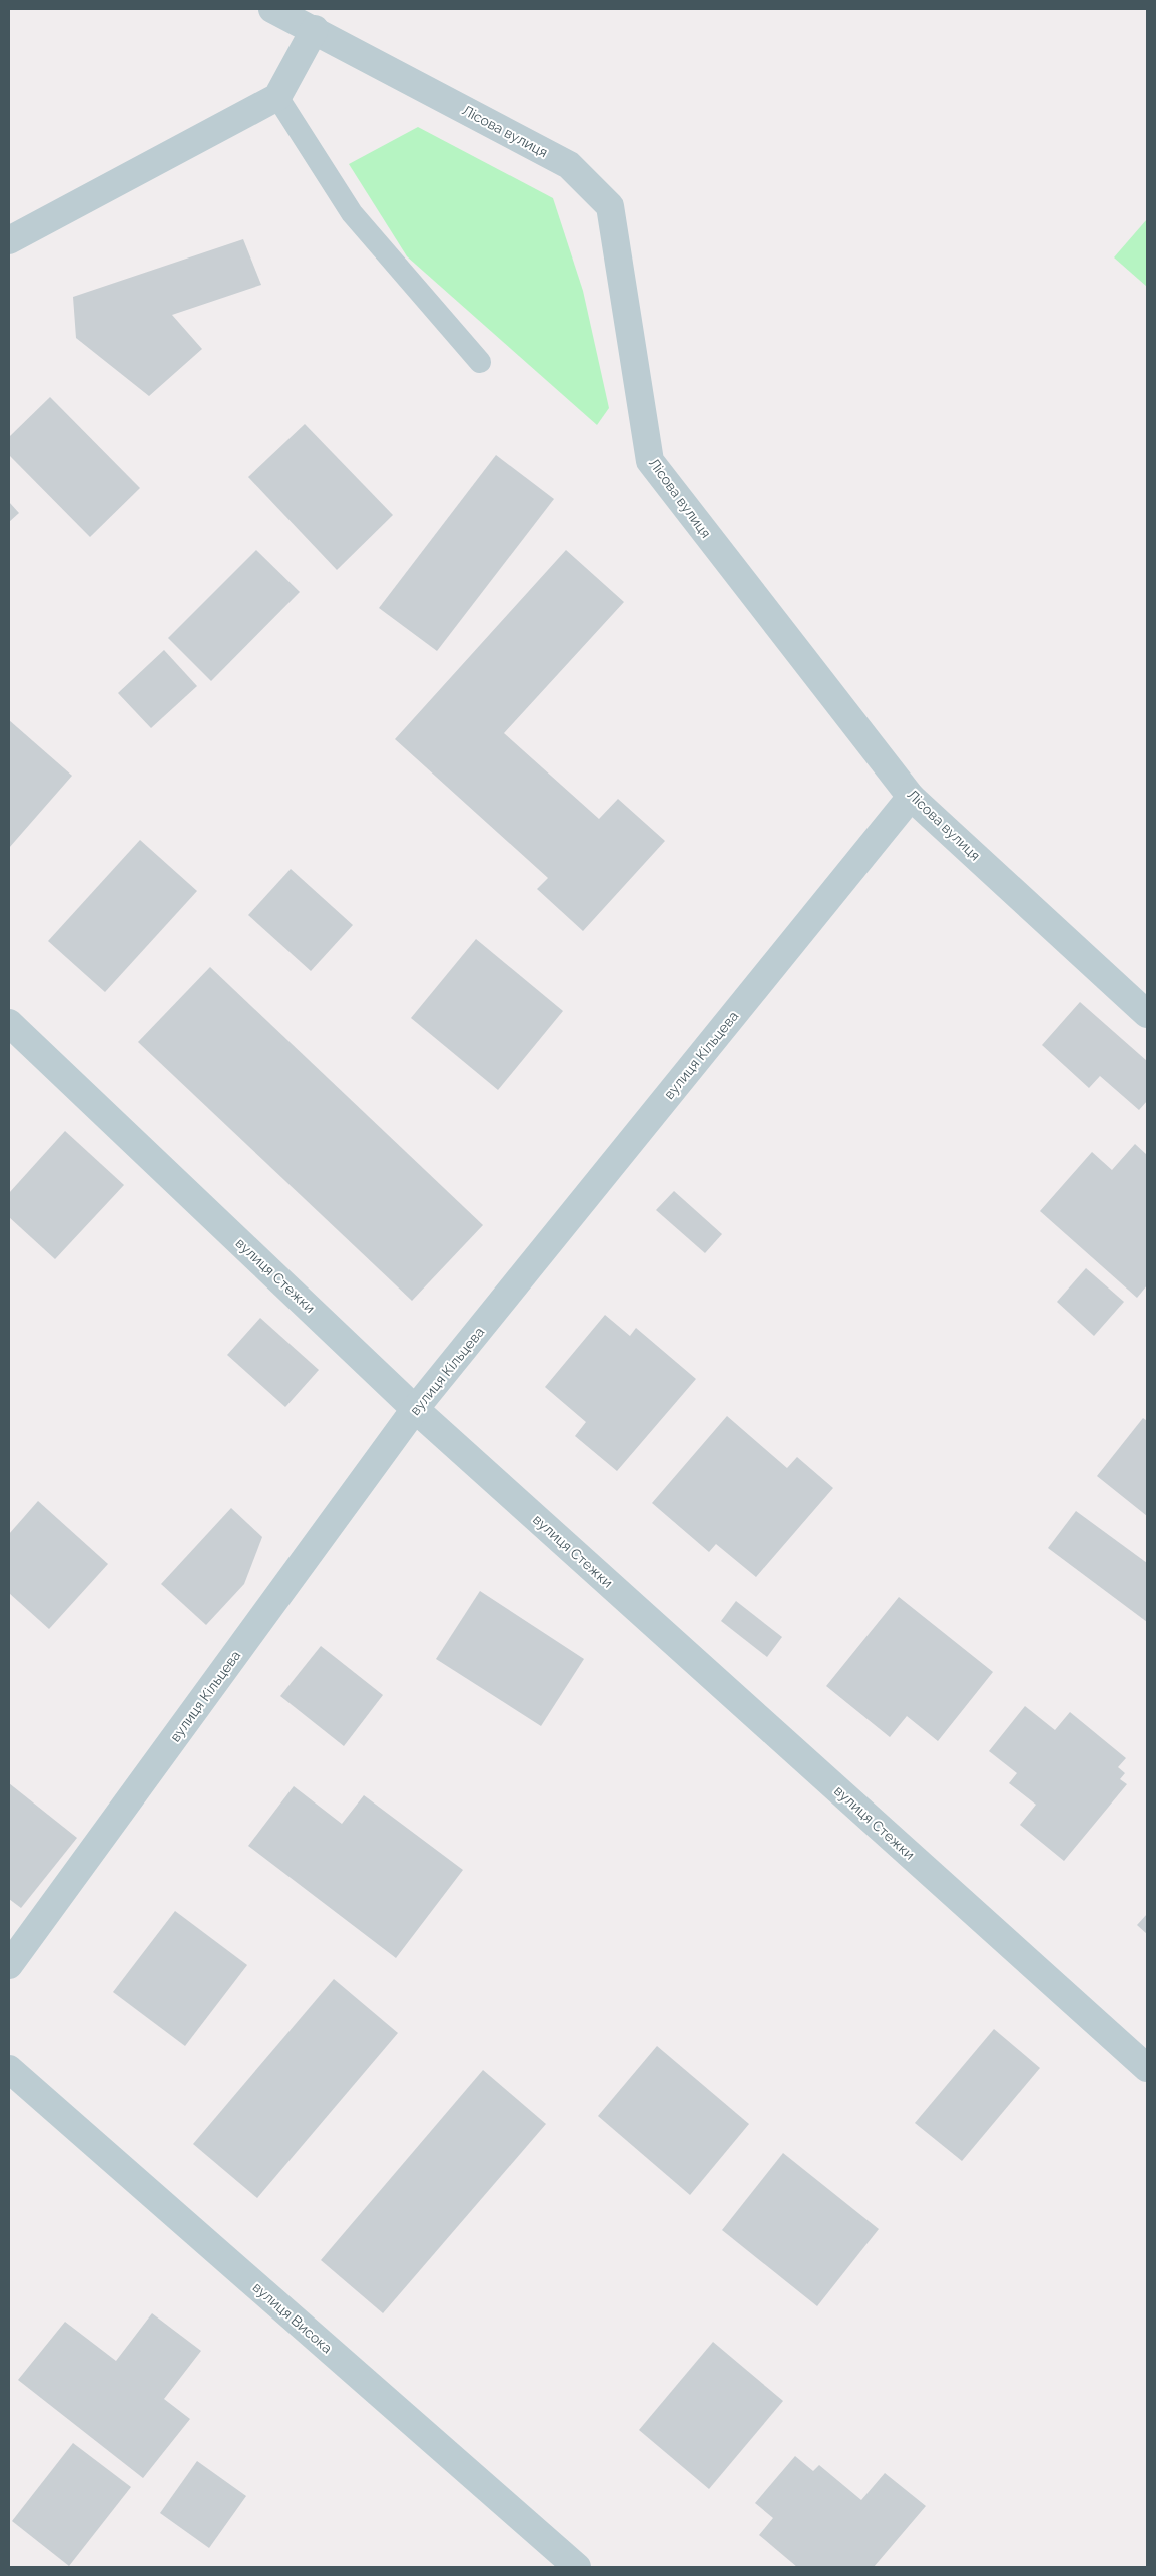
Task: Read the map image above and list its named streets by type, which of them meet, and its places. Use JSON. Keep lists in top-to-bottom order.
{
  "streets": {
    "street": [
      "Лісова вулиця",
      "вулиця Кільцева",
      "вулиця Стежки",
      "вулиця Висока"
    ]
  },
  "crossings": [
    ["Лісова вулиця", "вулиця Кільцева"],
    ["вулиця Кільцева", "вулиця Стежки"]
  ]
}
